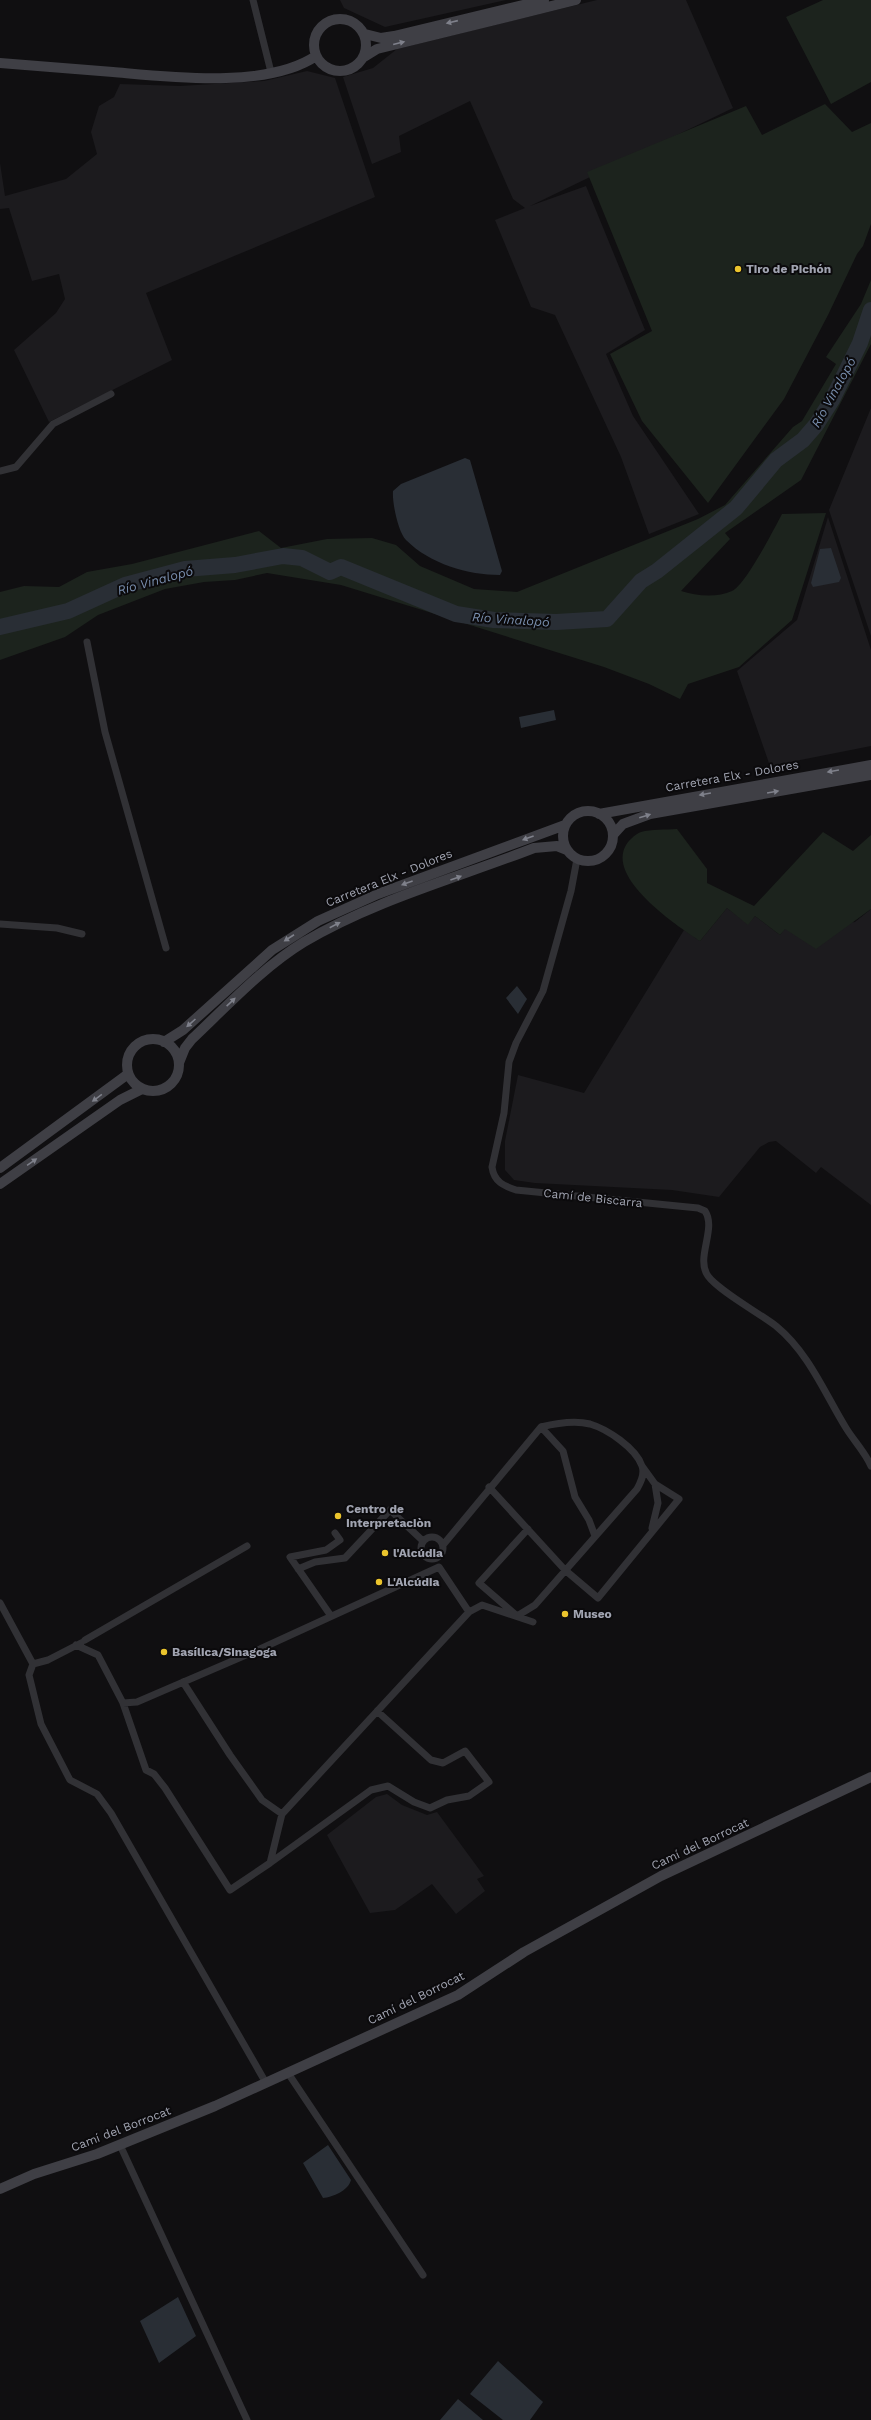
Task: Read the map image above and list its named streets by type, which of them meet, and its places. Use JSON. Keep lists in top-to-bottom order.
{
  "streets": {
    "main road": ["Carretera Elx - Dolores", "Camí del Borrocat"],
    "street": ["Camí de Biscarra"]
  },
  "crossings": [
    ["Carretera Elx - Dolores", "Camí de Biscarra"]
  ],
  "water": ["Río Vinalopó"],
  "places": [
    "Tiro de Pichón",
    "Centro de Interpretaciòn",
    "l'Alcúdia",
    "L'Alcúdia",
    "Museo",
    "Basílica/Sinagoga"
  ]
}
